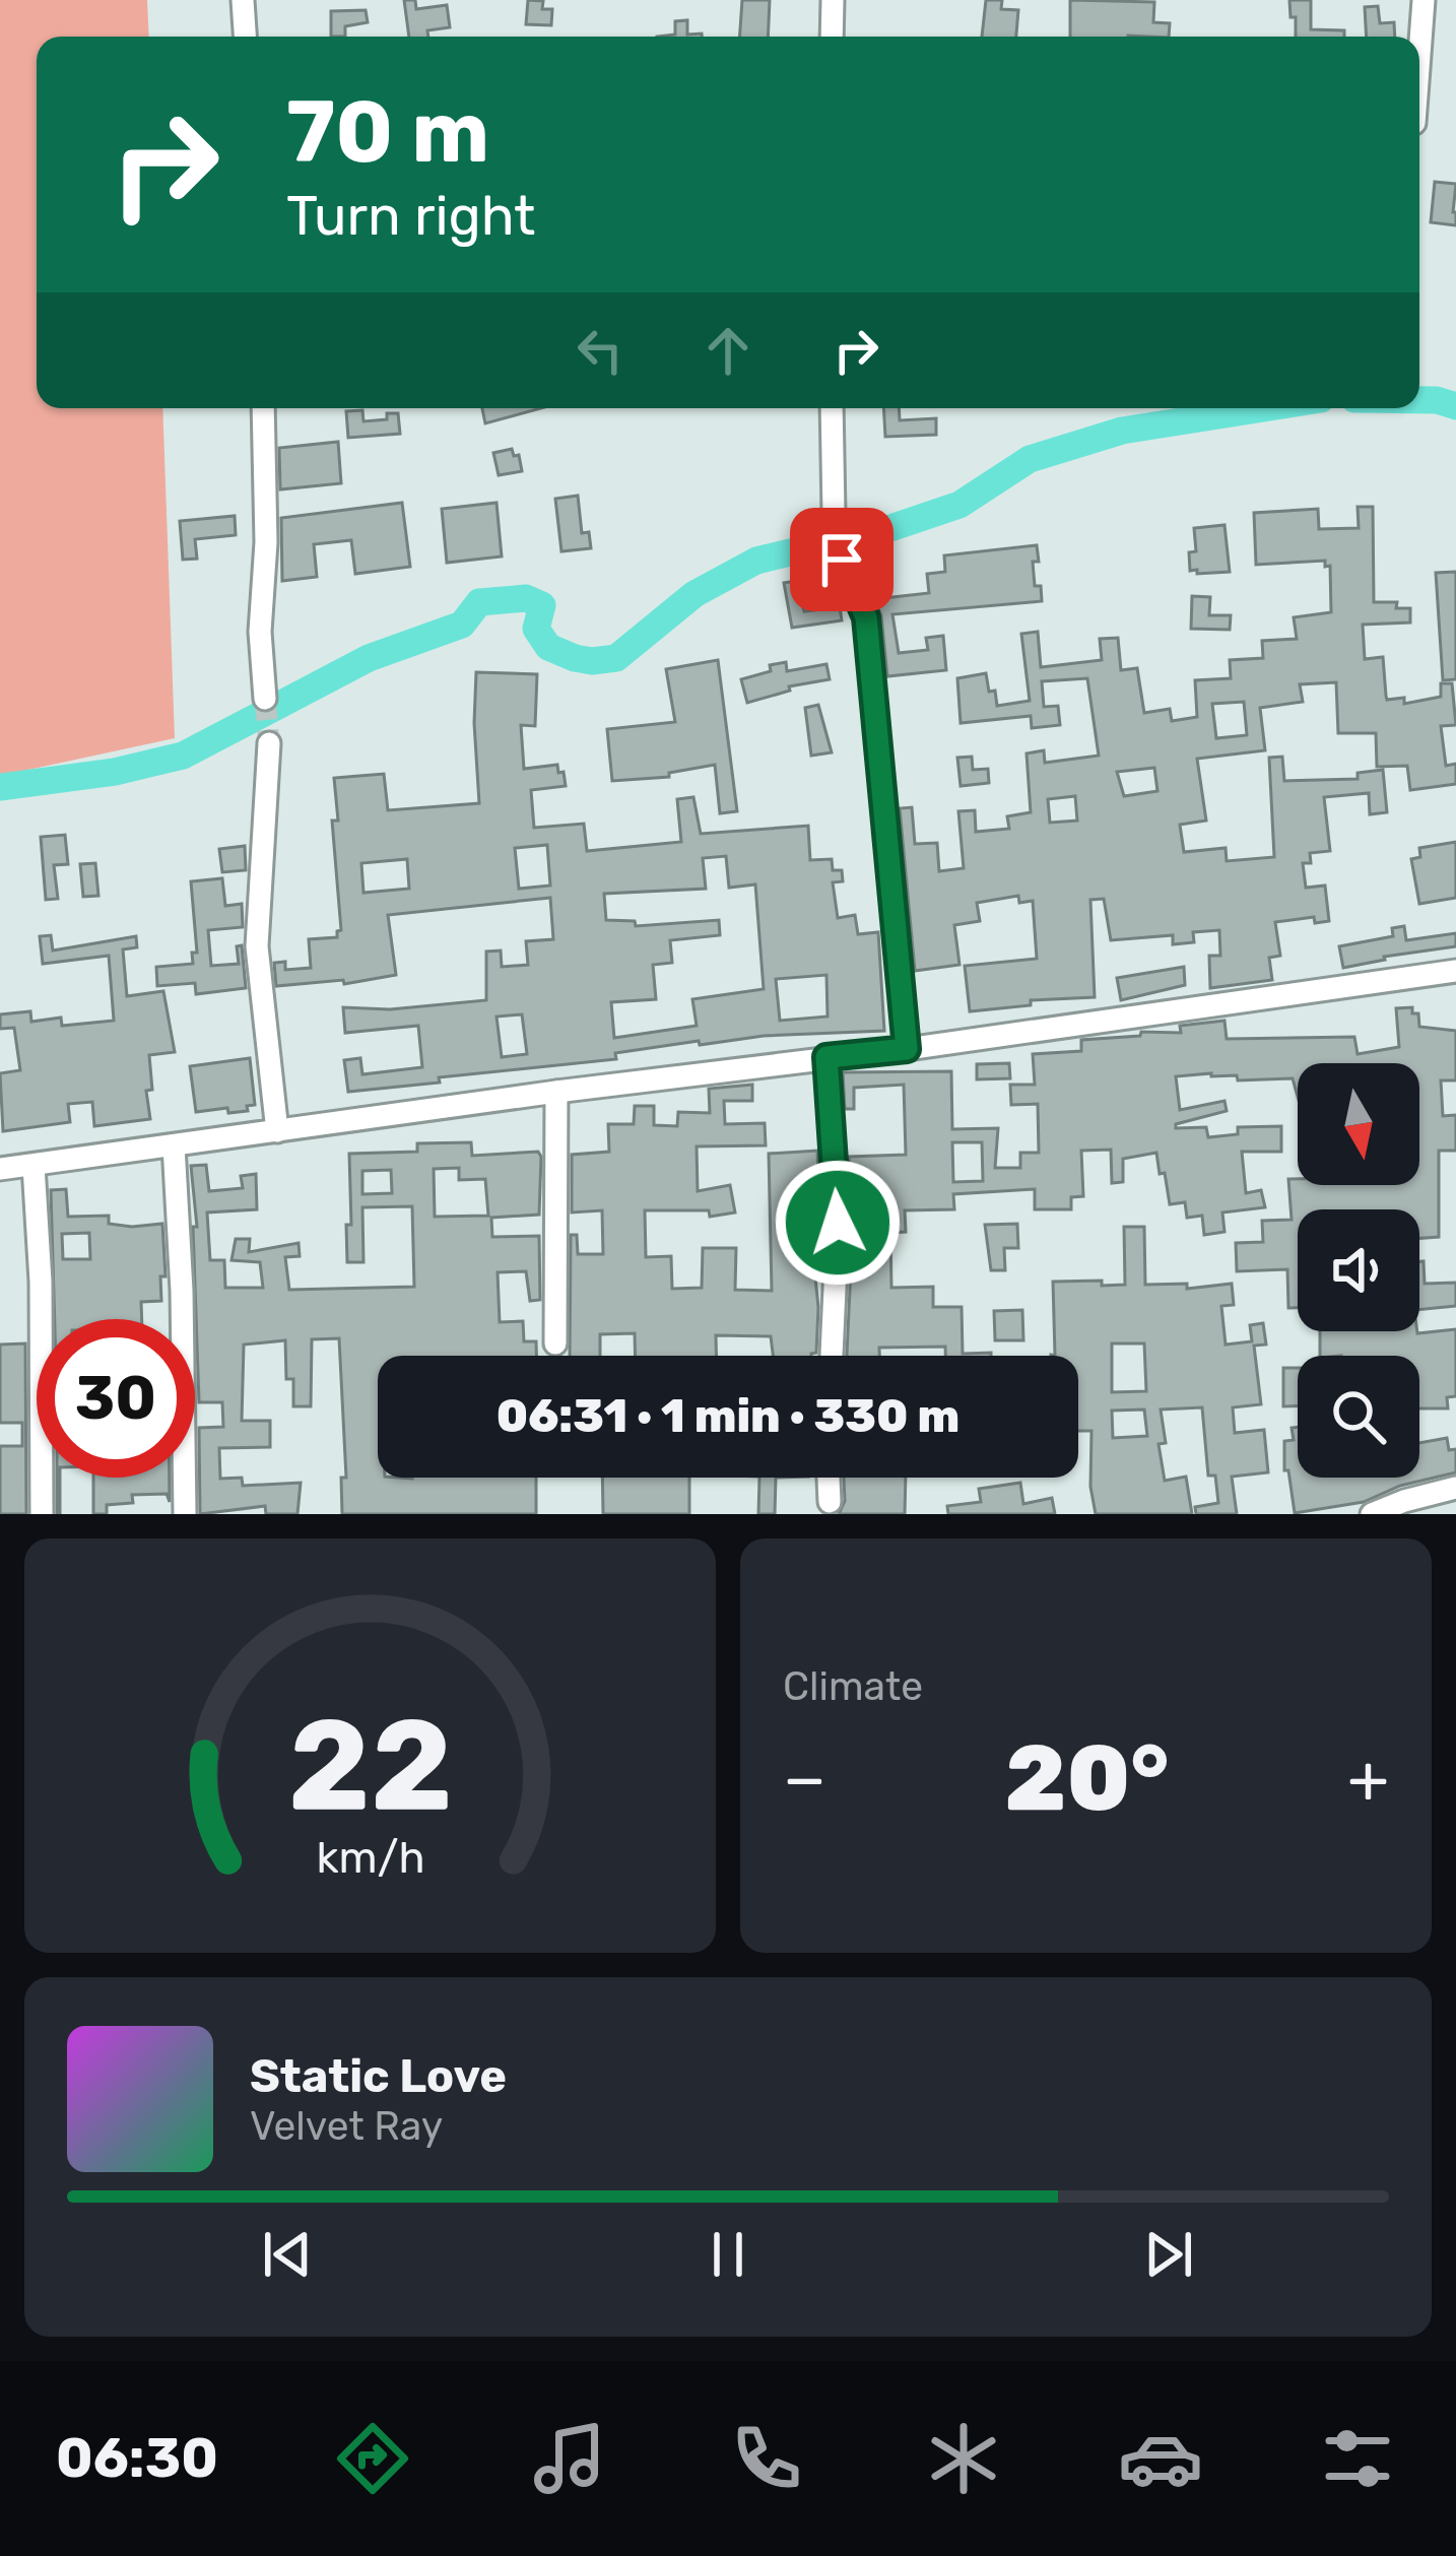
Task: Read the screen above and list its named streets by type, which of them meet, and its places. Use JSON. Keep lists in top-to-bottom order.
{
  "north": "bottom",
  "page": {
    "turn": ["70 m", "Turn right"],
    "limit": "30",
    "trip": "06:31 · 1 min · 330 m",
    "tile": "Climate",
    "heat": ["−", "20°", "+"],
    "song": ["Static Love", "Velvet Ray"],
    "tabs": "06:30",
    "gauge": ["22", "km/h"]
  }
}
